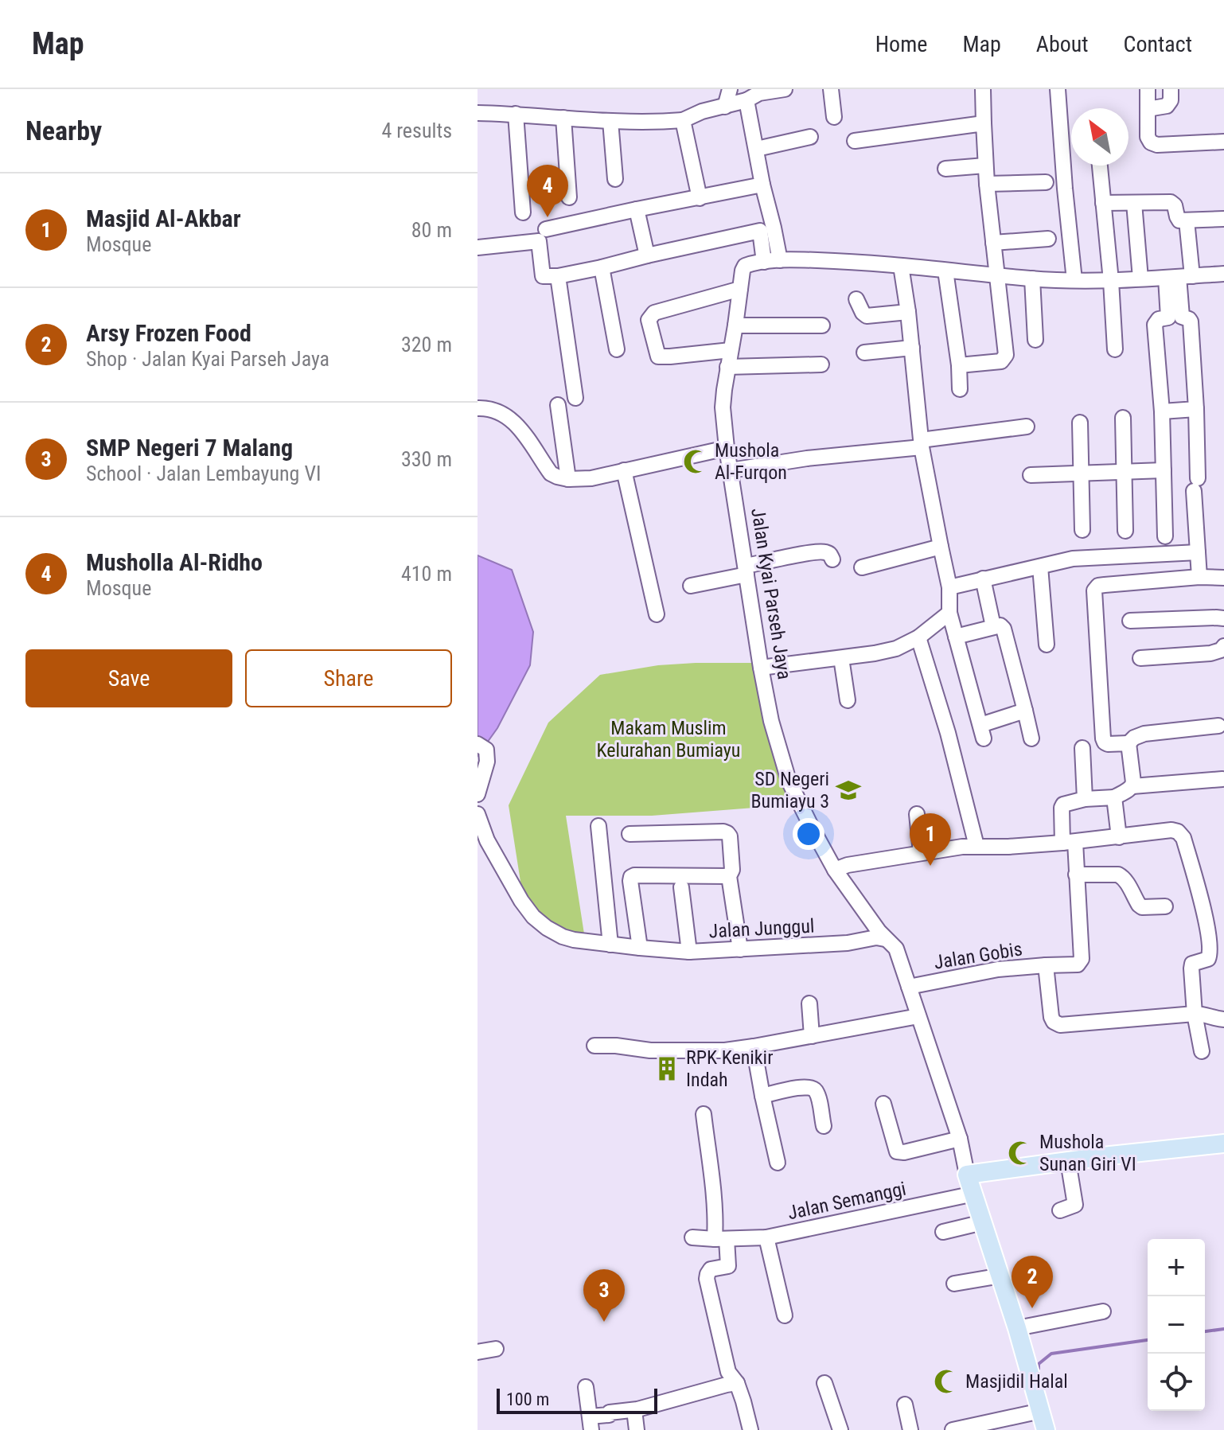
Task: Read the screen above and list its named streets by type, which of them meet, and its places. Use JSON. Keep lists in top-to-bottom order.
{
  "streets": {
    "main road": ["Jalan Kyai Parseh Jaya"],
    "street": ["Jalan Junggul", "Jalan Gobis", "Jalan Semanggi"]
  },
  "crossings": [
    ["Jalan Kyai Parseh Jaya", "Jalan Junggul"],
    ["Jalan Kyai Parseh Jaya", "Jalan Gobis"],
    ["Jalan Kyai Parseh Jaya", "Jalan Semanggi"]
  ],
  "parks": ["Makam Muslim Kelurahan Bumiayu"],
  "places": {
    "mosque": ["Mushola Al-Furqon", "Mushola Sunan Giri VI", "Masjidil Halal"],
    "school or university": ["SD Negeri Bumiayu 3"],
    "building": ["RPK Kenikir Indah"]
  },
  "scale_bar": "100 m",
  "north": "top left",
  "page": {
    "header": "Map",
    "nav": [
      "Home",
      "Map",
      "About",
      "Contact"
    ],
    "heading": ["Nearby", "4 results"],
    "pins": [
      "4",
      "1",
      "2",
      "3"
    ],
    "list": [
      {
        "mark": "1",
        "name": "Masjid Al-Akbar",
        "note": "Mosque",
        "value": "80 m"
      },
      {
        "mark": "2",
        "name": "Arsy Frozen Food",
        "note": "Shop · Jalan Kyai Parseh Jaya",
        "value": "320 m"
      },
      {
        "mark": "3",
        "name": "SMP Negeri 7 Malang",
        "note": "School · Jalan Lembayung VI",
        "value": "330 m"
      },
      {
        "mark": "4",
        "name": "Musholla Al-Ridho",
        "note": "Mosque",
        "value": "410 m"
      }
    ],
    "buttons": ["Save", "Share"],
    "map_buttons": ["+", "−"],
    "scale": "100 m"
  }
}
